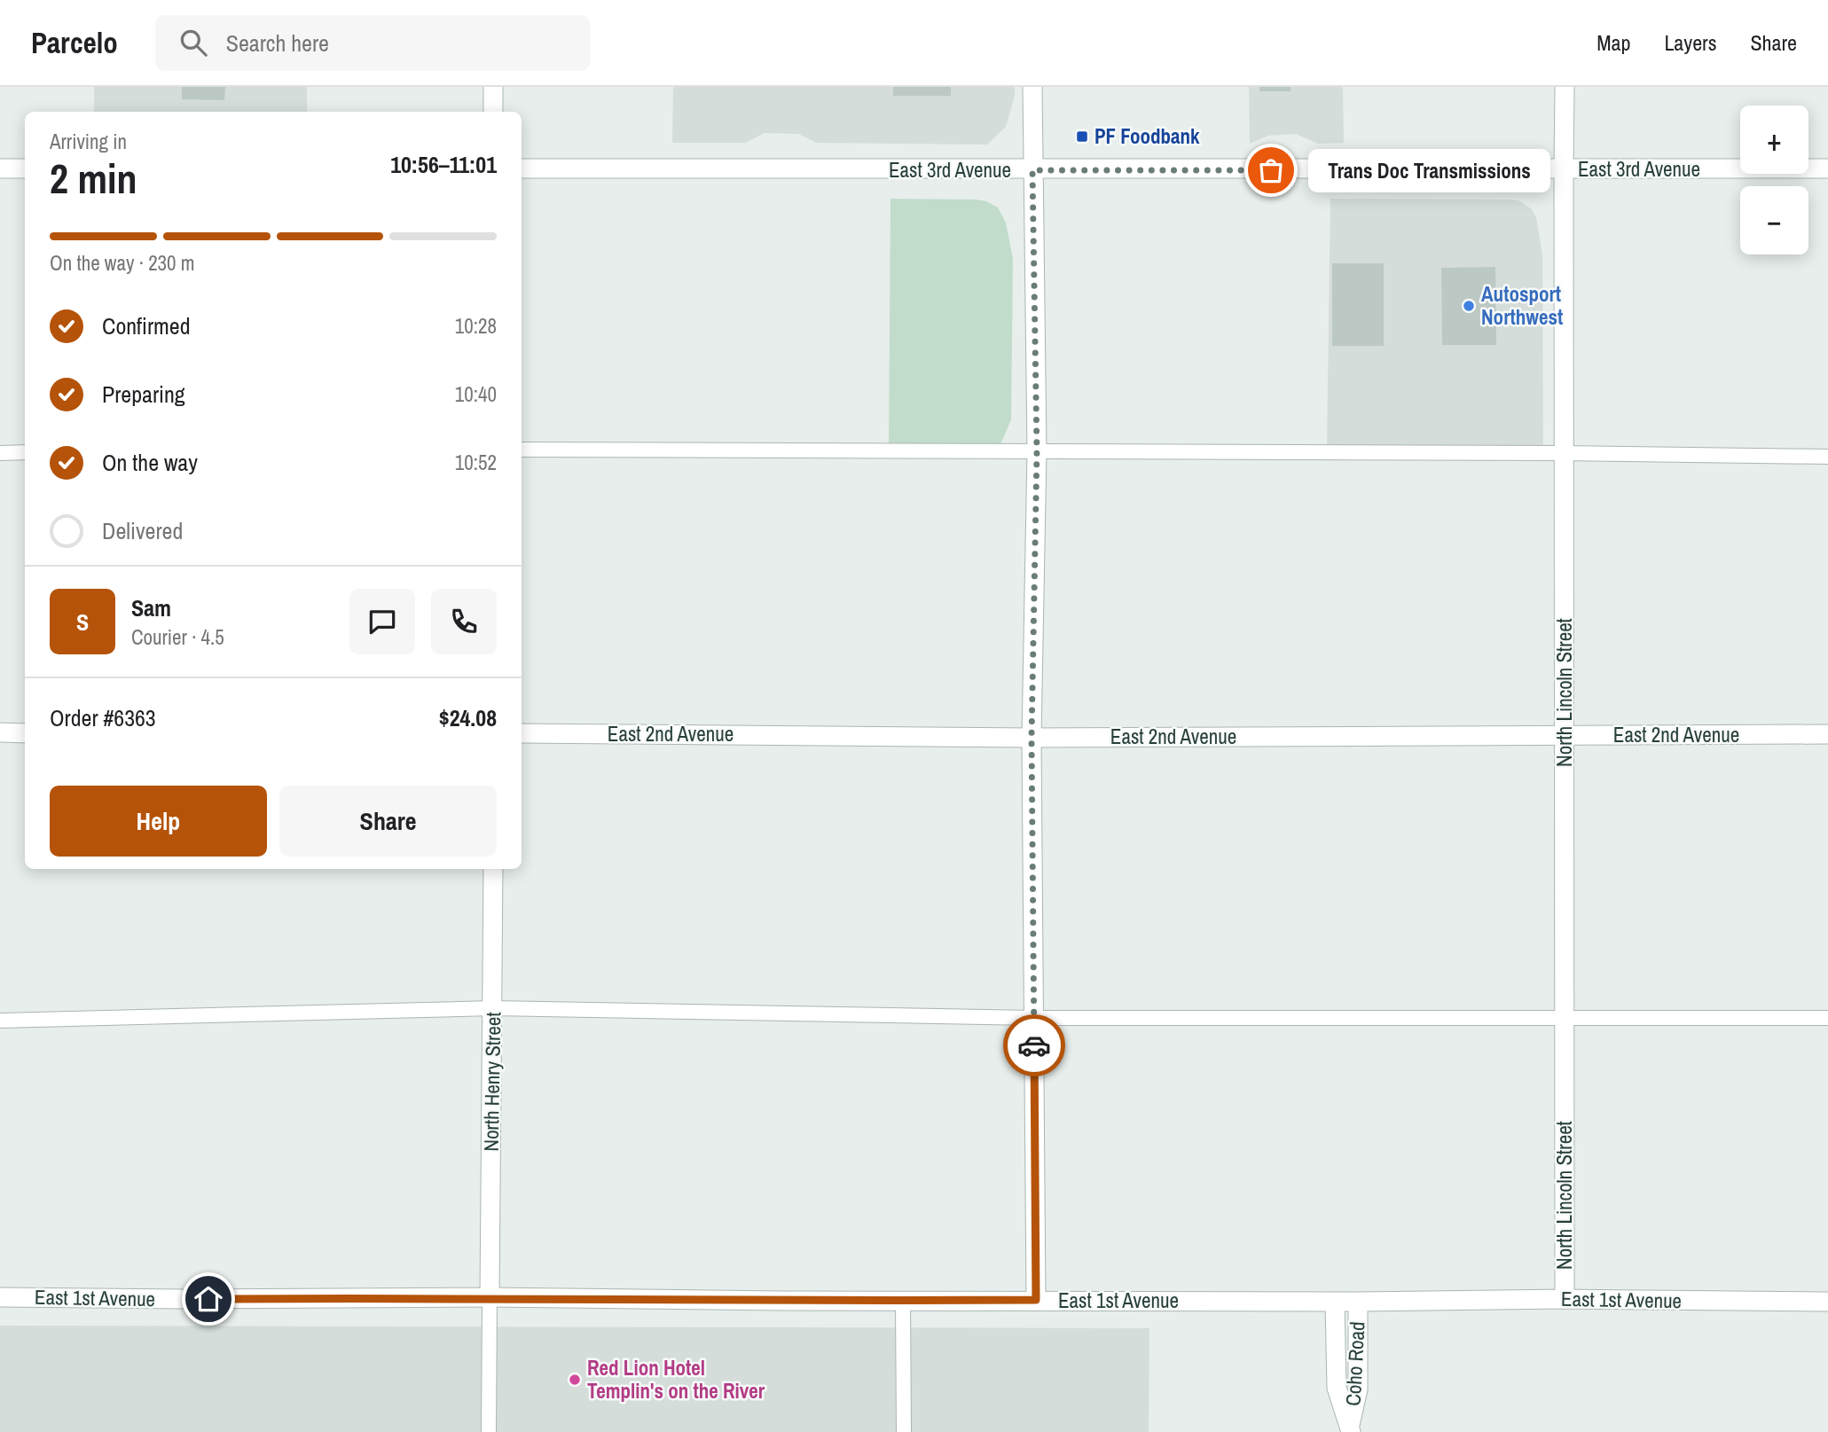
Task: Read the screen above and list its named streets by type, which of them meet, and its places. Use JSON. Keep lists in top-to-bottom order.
{
  "streets": {
    "street": [
      "East 3rd Avenue",
      "North Lincoln Street",
      "East 2nd Avenue",
      "North Henry Street",
      "East 1st Avenue",
      "Coho Road"
    ]
  },
  "crossings": [
    ["East 3rd Avenue", "North Lincoln Street"],
    ["North Lincoln Street", "East 2nd Avenue"],
    ["North Lincoln Street", "East 1st Avenue"],
    ["North Henry Street", "East 1st Avenue"],
    ["East 1st Avenue", "Coho Road"]
  ],
  "places": {
    "transit": ["PF Foodbank"],
    "other": ["Trans Doc Transmissions", "Autosport Northwest", "Red Lion Hotel Templin's on the River"]
  },
  "page": {
    "header": "Parcelo",
    "search": "Search here",
    "nav": ["Map", "Layers", "Share"],
    "map_buttons": ["+", "−"],
    "heading": ["2 min", "Arriving in", "10:56–11:01"],
    "panel": [
      "Sam",
      "Courier · 4.5",
      "Order #6363",
      "$24.08"
    ],
    "bubble": "Trans Doc Transmissions",
    "bar": "On the way · 230 m",
    "list": [
      ["Confirmed", "10:28"],
      ["Preparing", "10:40"],
      ["On the way", "10:52"],
      "Delivered"
    ],
    "round": "S",
    "buttons": ["Help", "Share"]
  }
}
